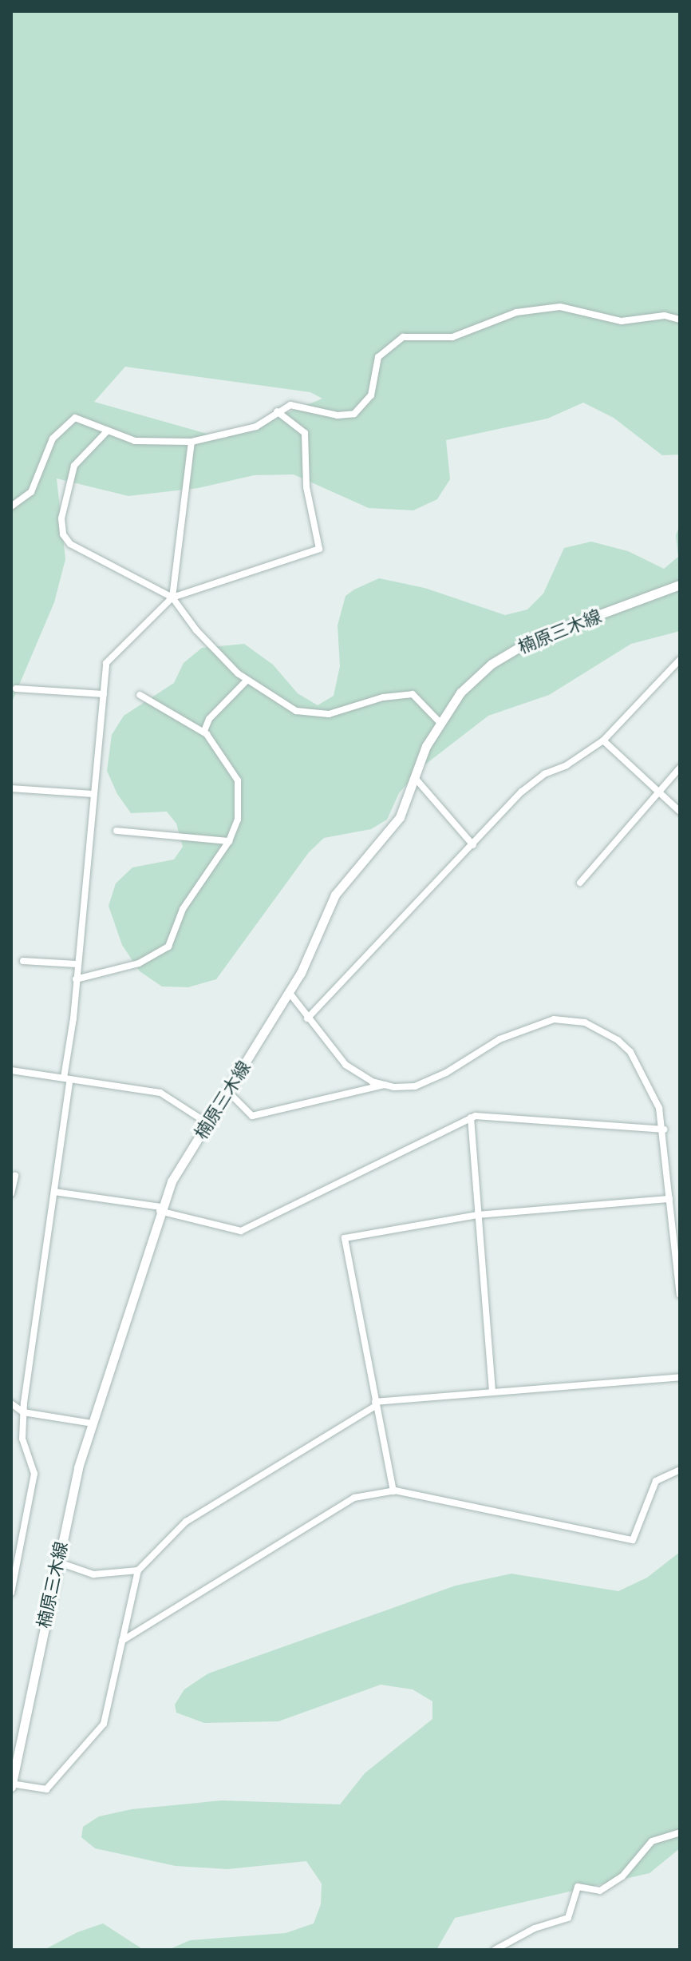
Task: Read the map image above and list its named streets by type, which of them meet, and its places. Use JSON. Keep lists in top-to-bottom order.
{
  "streets": {
    "main road": ["楠原三木線"]
  }
}
